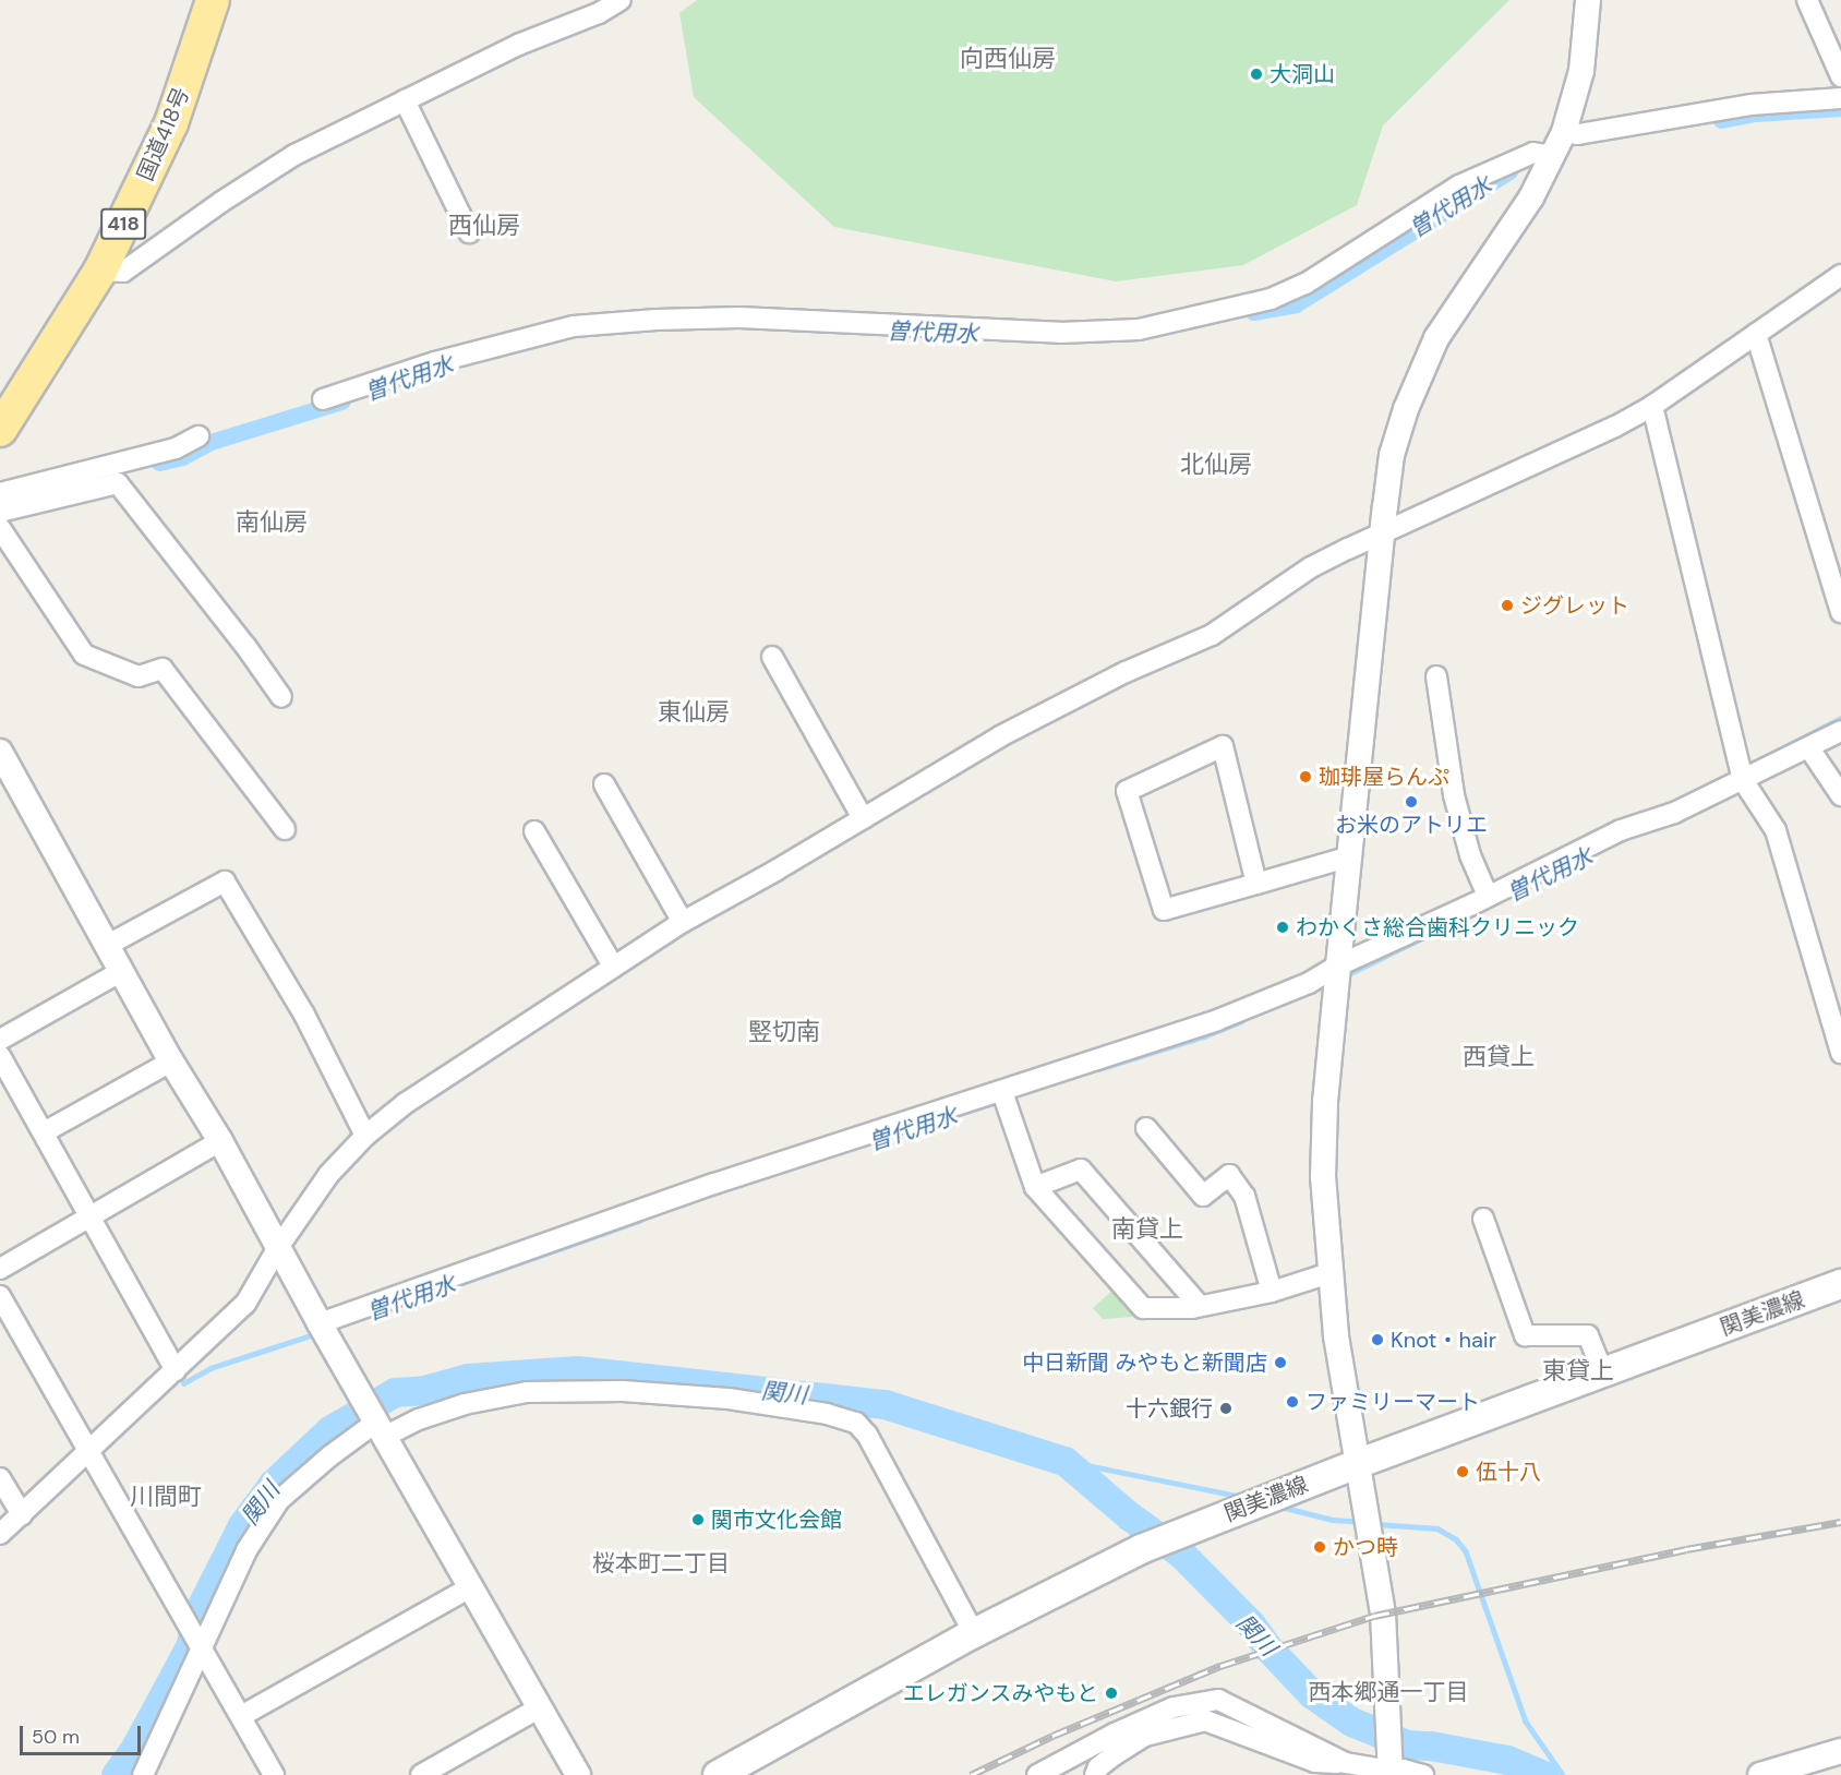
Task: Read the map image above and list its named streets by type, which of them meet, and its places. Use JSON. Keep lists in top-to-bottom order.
{
  "streets": {
    "highway": ["国道418号", "418"],
    "main road": ["関美濃線"]
  },
  "districts": [
    "向西仙房",
    "西仙房",
    "北仙房",
    "南仙房",
    "東仙房",
    "竪切南",
    "西貸上",
    "南貸上",
    "東貸上",
    "川間町",
    "桜本町二丁目",
    "西本郷通一丁目"
  ],
  "water": ["曽代用水", "関川"],
  "places": [
    "大洞山",
    "ジグレット",
    "珈琲屋らんぷ",
    "お米のアトリエ",
    "わかくさ総合歯科クリニック",
    "Knot・hair",
    "中日新聞 みやもと新聞店",
    "ファミリーマート",
    "十六銀行",
    "伍十八",
    "関市文化会館",
    "かつ時",
    "エレガンスみやもと"
  ],
  "scale_bar": "50 m"
}
